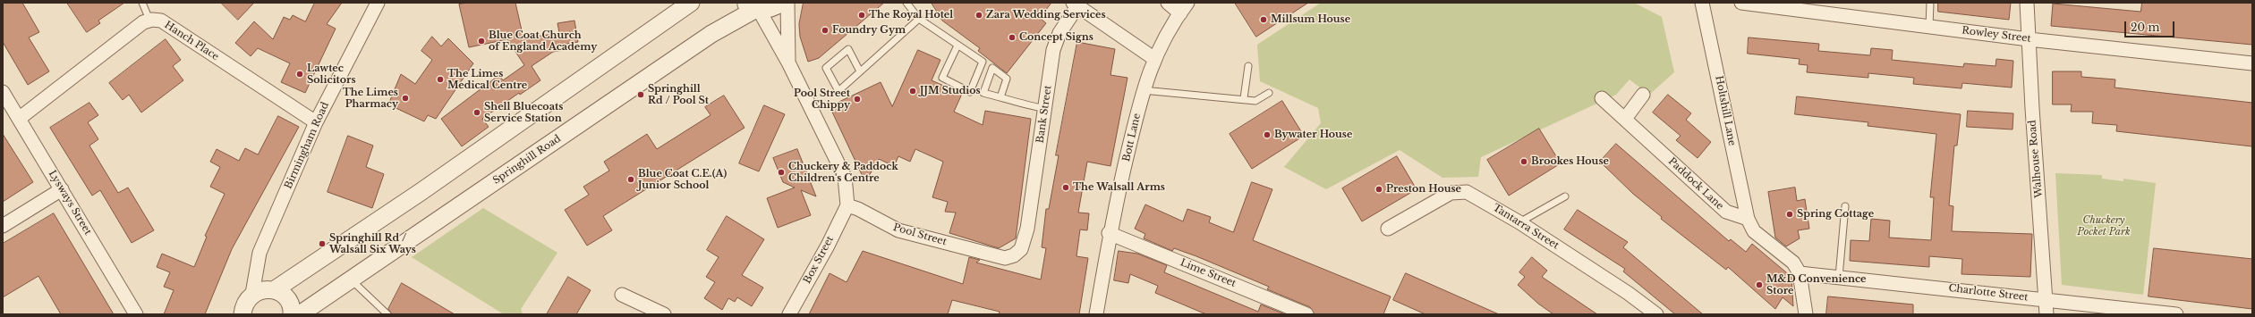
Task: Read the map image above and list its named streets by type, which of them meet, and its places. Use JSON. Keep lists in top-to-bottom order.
{
  "streets": {
    "street": [
      "Rowley Street",
      "Hanch Place",
      "Holtshill Lane",
      "Bank Street",
      "Bott Lane",
      "Birmingham Road",
      "Walhouse Road",
      "Springhill Road",
      "Paddock Lane",
      "Lysways Street",
      "Tantarra Street",
      "Pool Street",
      "Box Street",
      "Lime Street",
      "Charlotte Street"
    ]
  },
  "crossings": [
    ["Rowley Street", "Walhouse Road"],
    ["Hanch Place", "Birmingham Road"],
    ["Holtshill Lane", "Paddock Lane"],
    ["Bank Street", "Pool Street"],
    ["Bott Lane", "Lime Street"],
    ["Walhouse Road", "Charlotte Street"],
    ["Pool Street", "Box Street"]
  ],
  "parks": ["Chuckery Pocket Park"],
  "places": [
    "The Royal Hotel",
    "Zara Wedding Services",
    "Millsum House",
    "Foundry Gym",
    "Concept Signs",
    "Blue Coat Church of England Academy",
    "Lawtec Solicitors",
    "The Limes Medical Centre",
    "JJM Studios",
    "Springhill Rd / Pool St",
    "The Limes Pharmacy",
    "Pool Street Chippy",
    "Shell Bluecoats Service Station",
    "Bywater House",
    "Brookes House",
    "Chuckery & Paddock Children's Centre",
    "Blue Coat C.E.(A) Junior School",
    "The Walsall Arms",
    "Preston House",
    "Spring Cottage",
    "Springhill Rd / Walsall Six Ways",
    "M&D Convenience Store"
  ],
  "scale_bar": "20 m"
}
